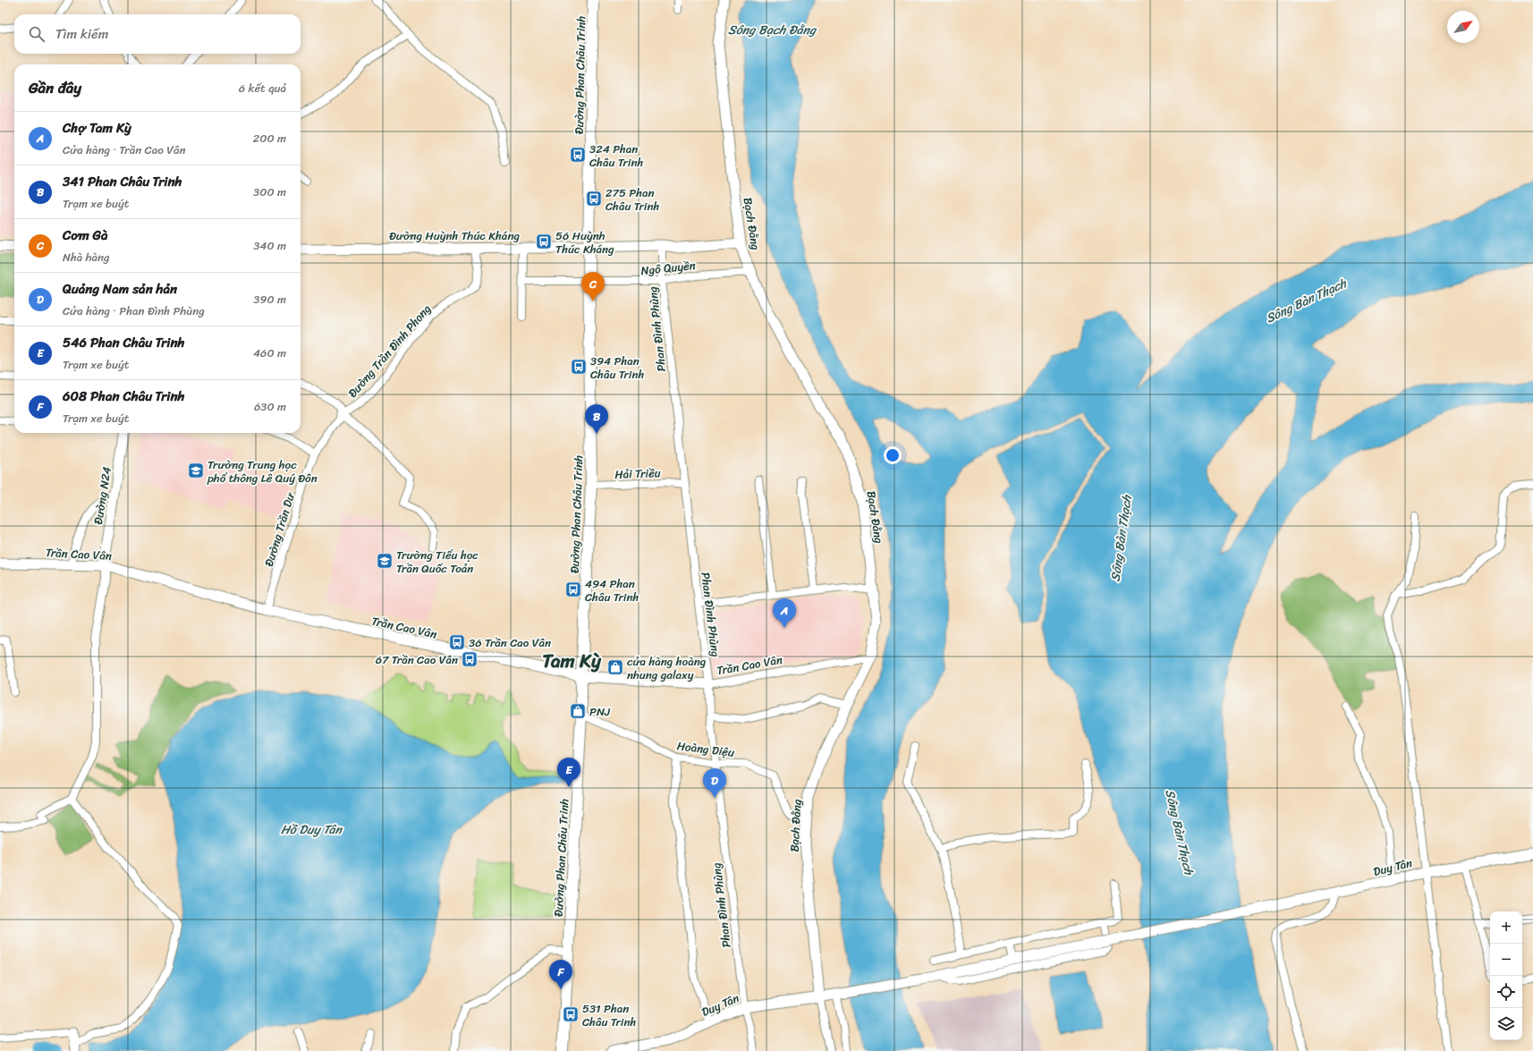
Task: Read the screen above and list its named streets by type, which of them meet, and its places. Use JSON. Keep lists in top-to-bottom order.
{
  "streets": {
    "main road": ["Đường Phan Châu Trinh"],
    "street": [
      "Bạch Đằng",
      "Đường Huỳnh Thúc Kháng",
      "Ngô Quyền",
      "Phan Đình Phùng",
      "Đường Trần Đình Phong",
      "Hải Triều",
      "Đường N24",
      "Đường Trần Dư",
      "Trần Cao Vân",
      "Hoàng Diệu",
      "Duy Tân"
    ]
  },
  "crossings": [
    ["Đường Phan Châu Trinh", "Đường Huỳnh Thúc Kháng"],
    ["Đường Phan Châu Trinh", "Ngô Quyền"],
    ["Đường Phan Châu Trinh", "Hải Triều"],
    ["Đường Phan Châu Trinh", "Trần Cao Vân"],
    ["Đường Phan Châu Trinh", "Hoàng Diệu"],
    ["Bạch Đằng", "Đường Huỳnh Thúc Kháng"],
    ["Bạch Đằng", "Ngô Quyền"],
    ["Bạch Đằng", "Trần Cao Vân"],
    ["Bạch Đằng", "Hoàng Diệu"],
    ["Bạch Đằng", "Duy Tân"],
    ["Đường Huỳnh Thúc Kháng", "Phan Đình Phùng"],
    ["Đường Huỳnh Thúc Kháng", "Đường Trần Đình Phong"],
    ["Ngô Quyền", "Phan Đình Phùng"],
    ["Phan Đình Phùng", "Hải Triều"],
    ["Phan Đình Phùng", "Trần Cao Vân"],
    ["Phan Đình Phùng", "Hoàng Diệu"],
    ["Phan Đình Phùng", "Duy Tân"],
    ["Đường Trần Đình Phong", "Đường Trần Dư"],
    ["Đường N24", "Trần Cao Vân"],
    ["Đường Trần Dư", "Trần Cao Vân"]
  ],
  "districts": ["Tam Kỳ"],
  "water": ["Sông Bạch Đằng", "Sông Bàn Thạch", "Hồ Duy Tân"],
  "places": {
    "bus stop": [
      "324 Phan Châu Trinh",
      "275 Phan Châu Trinh",
      "56 Huỳnh Thúc Kháng",
      "394 Phan Châu Trinh",
      "494 Phan Châu Trinh",
      "36 Trần Cao Vân",
      "67 Trần Cao Vân",
      "531 Phan Châu Trinh"
    ],
    "school or university": ["Trường Trung học phổ thông Lê Quý Đôn", "Trường Tiểu học Trần Quốc Toản"],
    "shop": ["cửa hàng hoàng nhung galaxy", "PNJ"]
  },
  "north": "top right",
  "page": {
    "search": "Tìm kiếm",
    "heading": ["Gần đây", "6 kết quả"],
    "list": [
      {
        "mark": "A",
        "name": "Chợ Tam Kỳ",
        "note": "Cửa hàng · Trần Cao Vân",
        "value": "200 m"
      },
      {
        "mark": "B",
        "name": "341 Phan Châu Trinh",
        "note": "Trạm xe buýt",
        "value": "300 m"
      },
      {
        "mark": "C",
        "name": "Cơm Gà",
        "note": "Nhà hàng",
        "value": "340 m"
      },
      {
        "mark": "D",
        "name": "Quảng Nam sản hản",
        "note": "Cửa hàng · Phan Đình Phùng",
        "value": "390 m"
      },
      {
        "mark": "E",
        "name": "546 Phan Châu Trinh",
        "note": "Trạm xe buýt",
        "value": "460 m"
      },
      {
        "mark": "F",
        "name": "608 Phan Châu Trinh",
        "note": "Trạm xe buýt",
        "value": "630 m"
      }
    ],
    "pins": [
      "C",
      "B",
      "A",
      "E",
      "D",
      "F"
    ],
    "map_buttons": ["+", "−"]
  }
}
